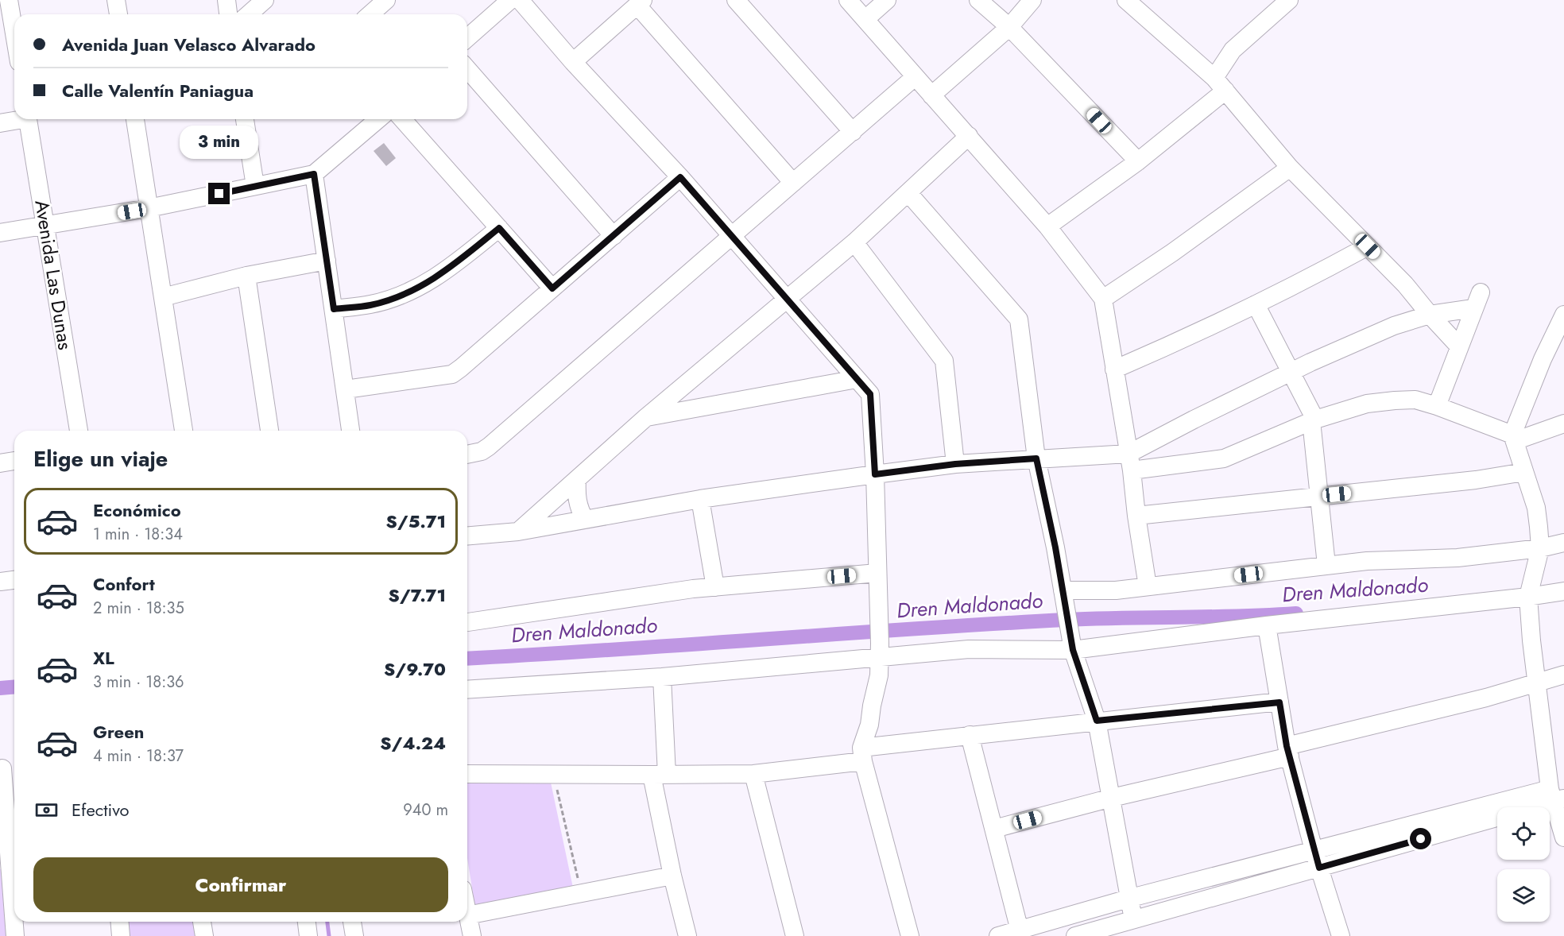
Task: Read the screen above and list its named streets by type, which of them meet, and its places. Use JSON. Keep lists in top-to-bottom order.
{
  "streets": {
    "street": ["Avenida Las Dunas"]
  },
  "water": ["Dren Maldonado"],
  "page": {
    "banner": ["Avenida Juan Velasco Alvarado", "Calle Valentín Paniagua"],
    "bubble": "3 min",
    "heading": "Elige un viaje",
    "list": [
      {
        "name": "Económico",
        "note": "1 min · 18:34",
        "value": "S/5.71"
      },
      {
        "name": "Confort",
        "note": "2 min · 18:35",
        "value": "S/7.71"
      },
      {
        "name": "XL",
        "note": "3 min · 18:36",
        "value": "S/9.70"
      },
      {
        "name": "Green",
        "note": "4 min · 18:37",
        "value": "S/4.24"
      }
    ],
    "pay": ["Efectivo", "940 m"],
    "buttons": "Confirmar"
  }
}
